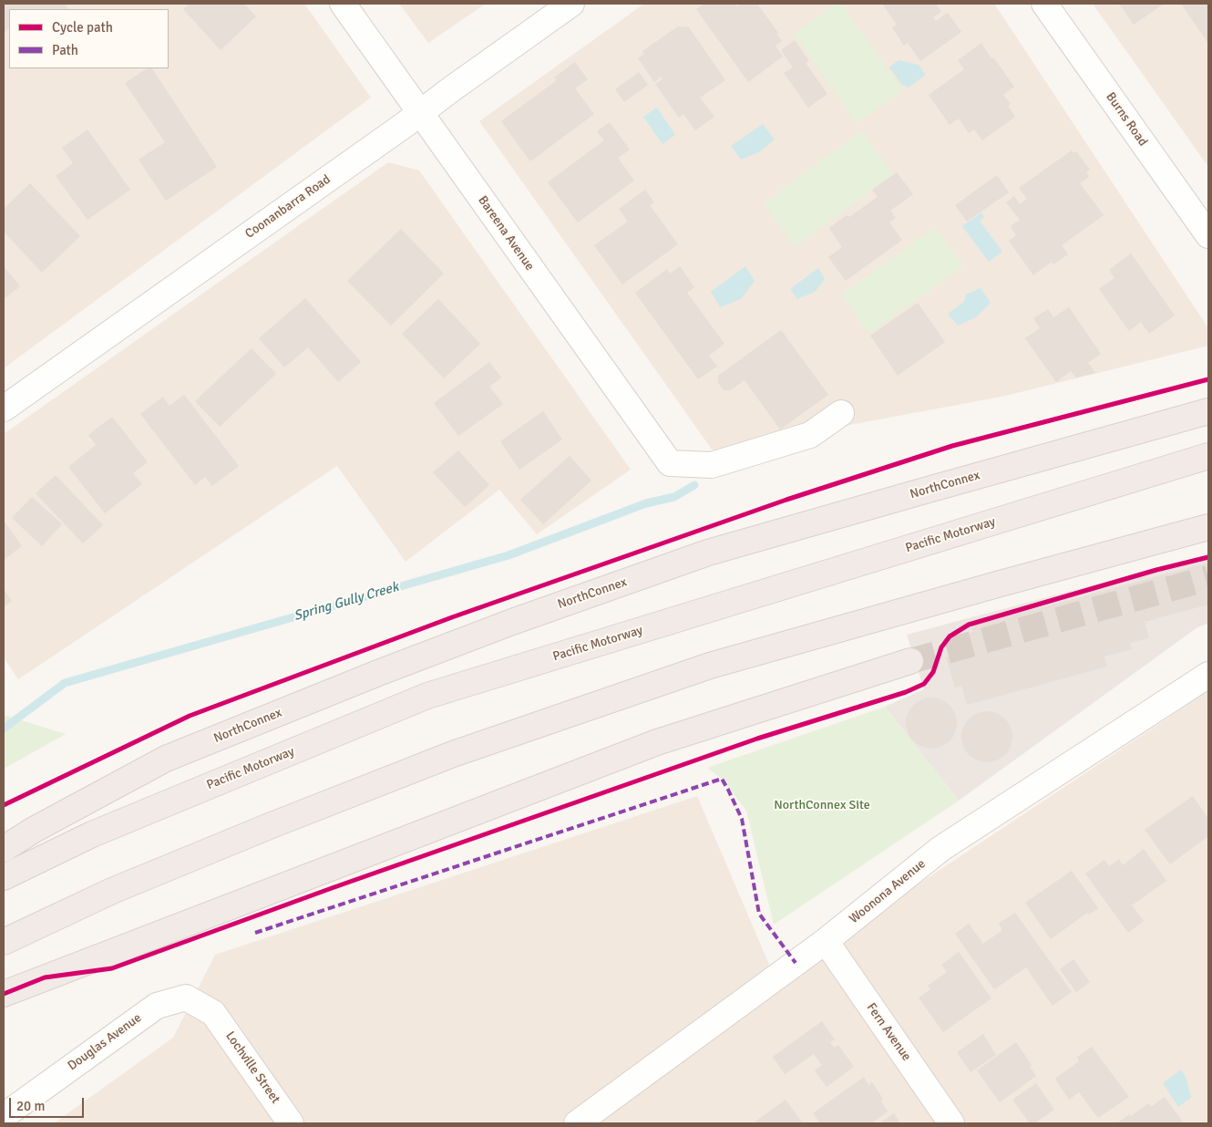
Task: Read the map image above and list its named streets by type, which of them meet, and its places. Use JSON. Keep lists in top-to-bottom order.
{
  "streets": {
    "highway": ["NorthConnex", "Pacific Motorway"],
    "street": [
      "Burns Road",
      "Coonanbarra Road",
      "Bareena Avenue",
      "Woonona Avenue",
      "Fern Avenue",
      "Douglas Avenue",
      "Lochville Street"
    ]
  },
  "crossings": [
    ["Coonanbarra Road", "Bareena Avenue"],
    ["Woonona Avenue", "Fern Avenue"],
    ["Douglas Avenue", "Lochville Street"]
  ],
  "water": ["Spring Gully Creek"],
  "parks": ["NorthConnex Site"],
  "legend": ["Cycle path", "Path"],
  "scale_bar": "20 m"
}
